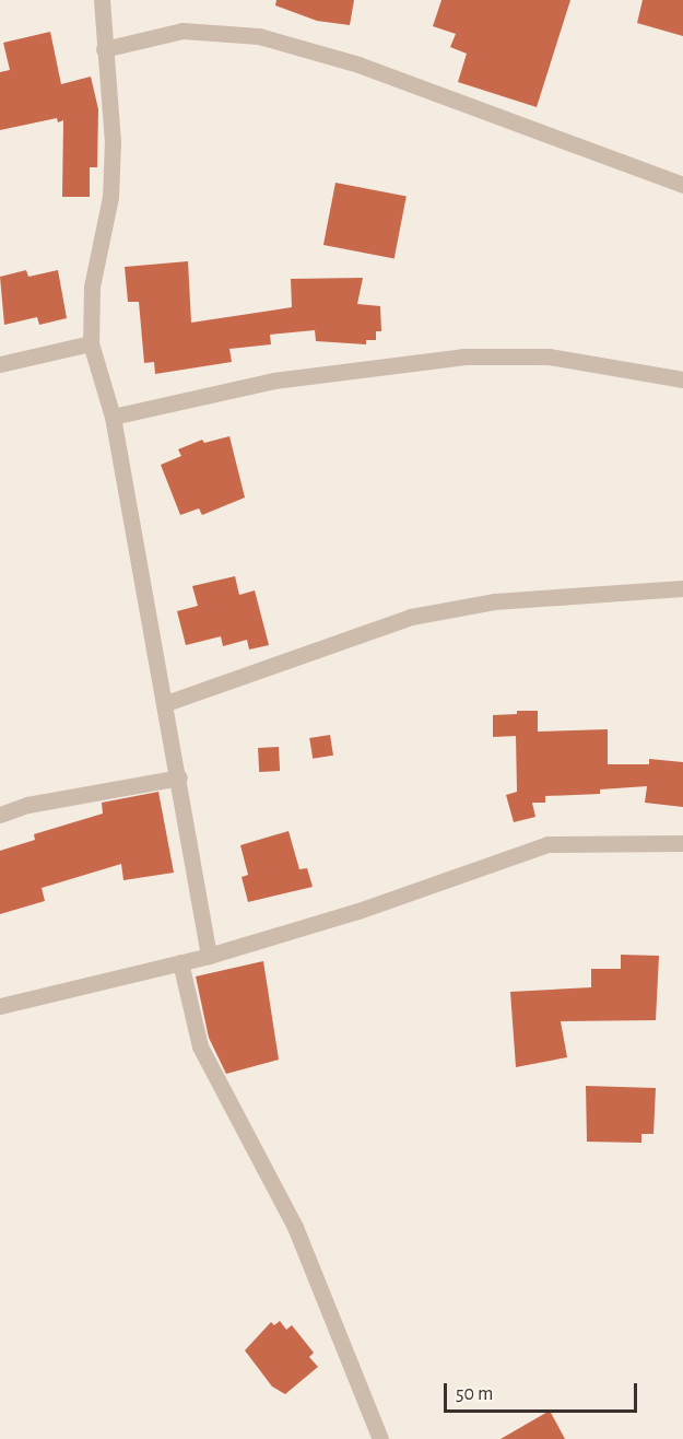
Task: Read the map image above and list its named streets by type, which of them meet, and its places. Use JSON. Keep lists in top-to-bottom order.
{
  "scale_bar": "50 m"
}
